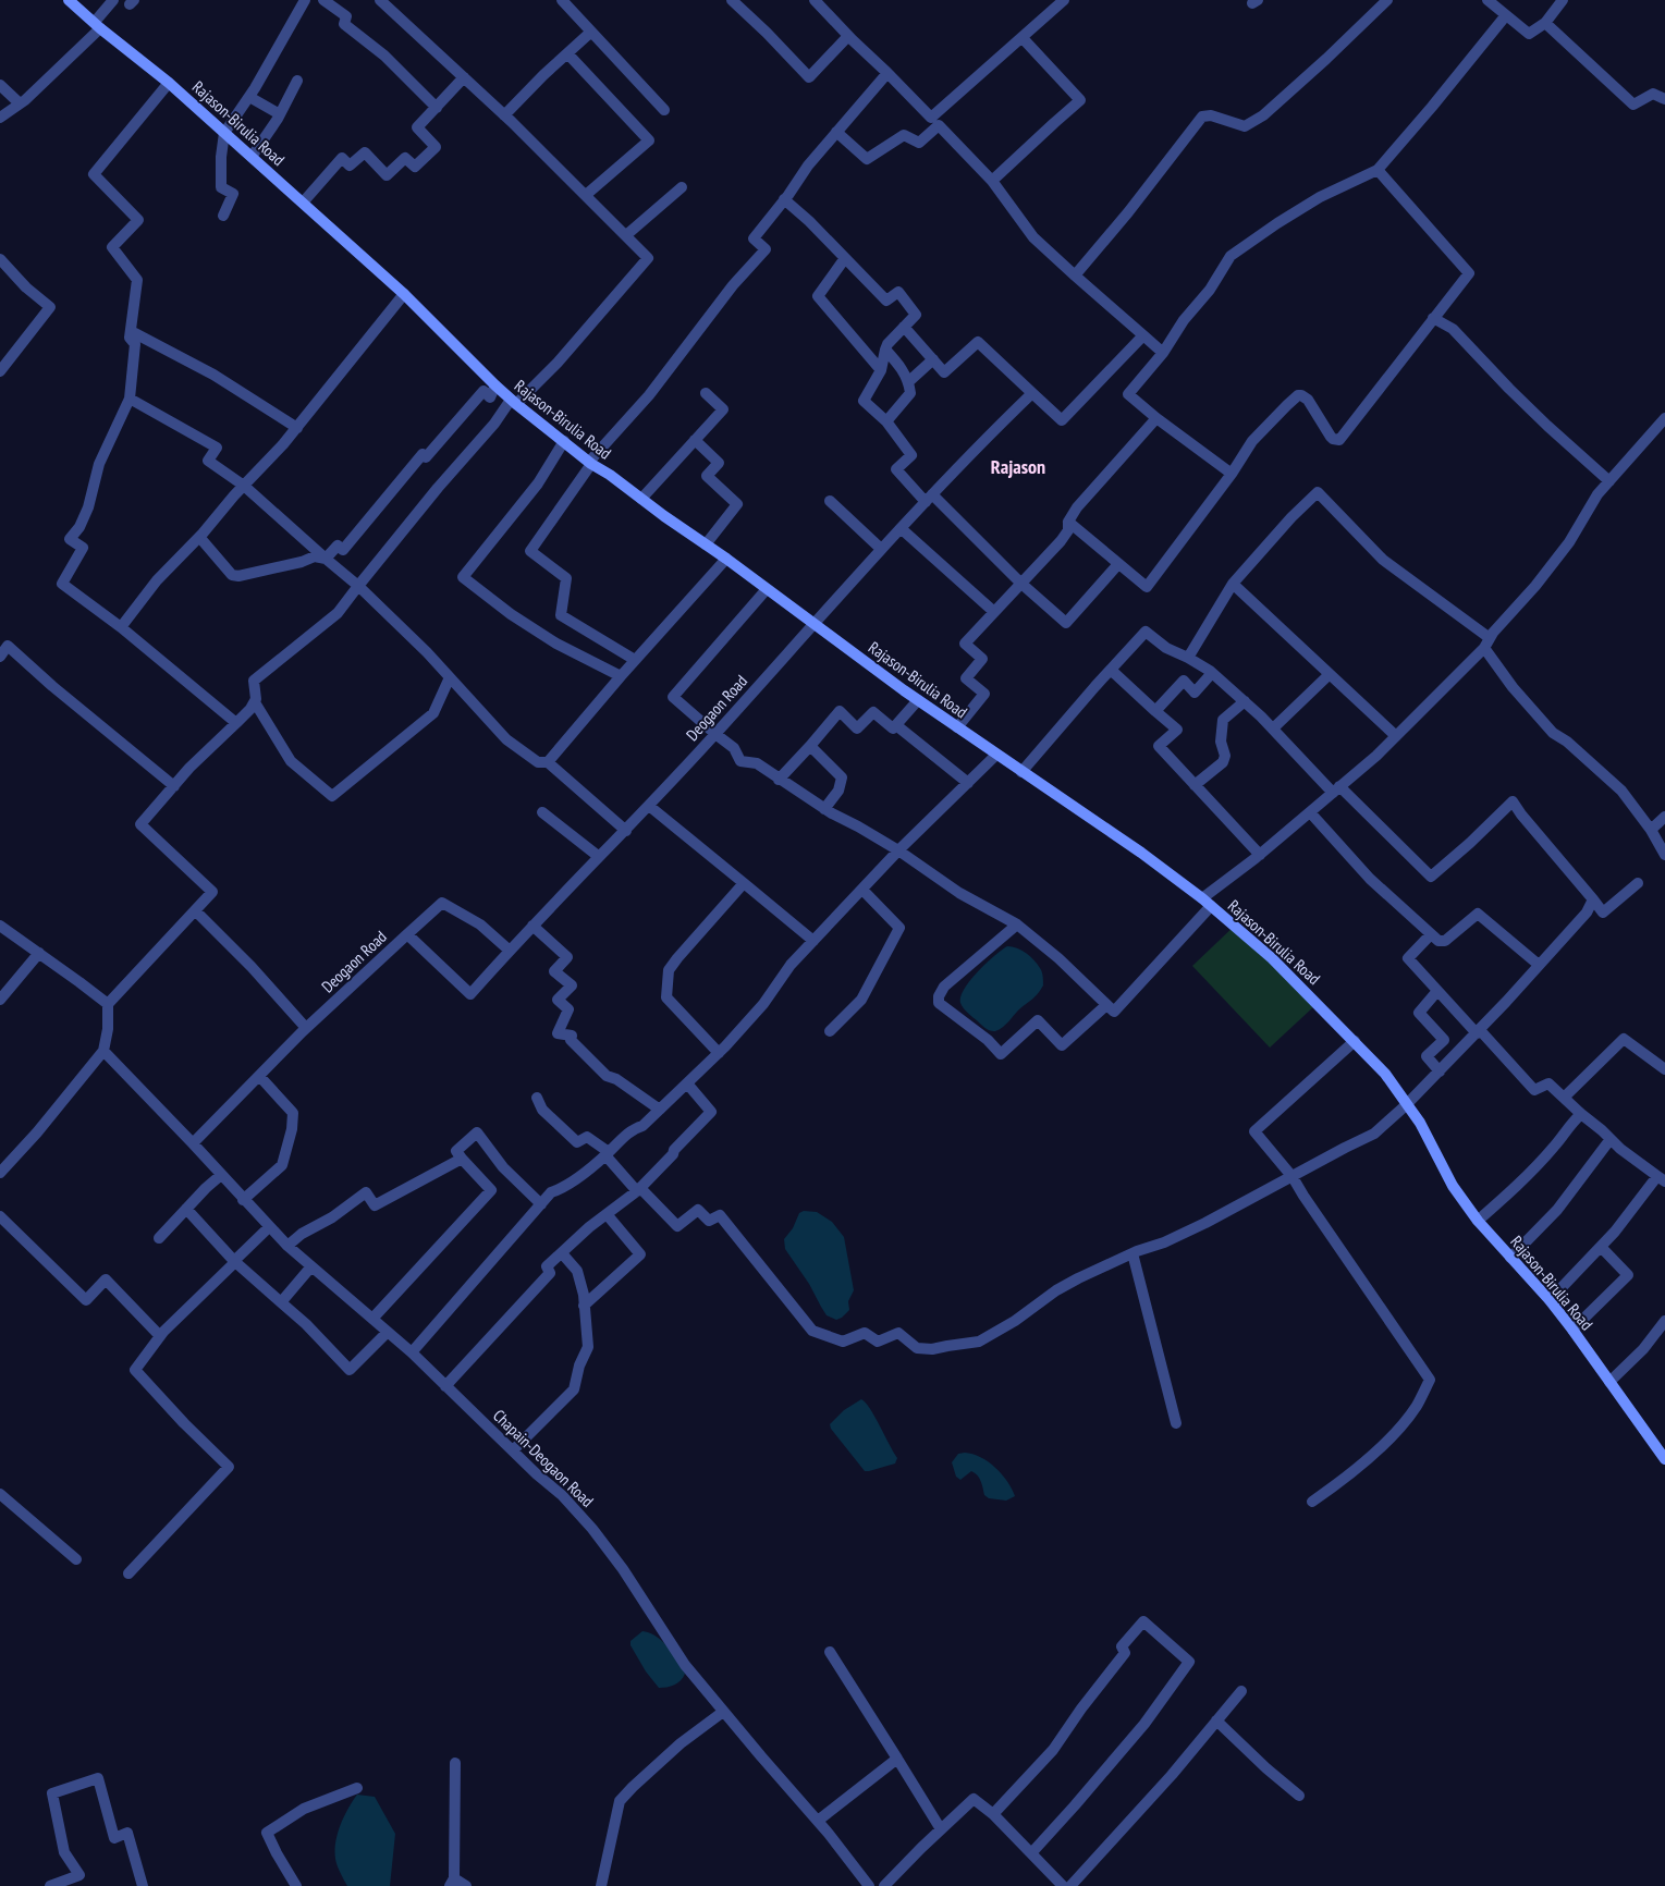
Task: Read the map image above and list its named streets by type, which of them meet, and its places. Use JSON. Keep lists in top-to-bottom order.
{
  "streets": {
    "street": ["Rajason-Birulia Road", "Deogaon Road", "Chapain-Deogaon Road"]
  },
  "crossings": [
    ["Rajason-Birulia Road", "Deogaon Road"],
    ["Deogaon Road", "Chapain-Deogaon Road"]
  ],
  "districts": ["Rajason"]
}
